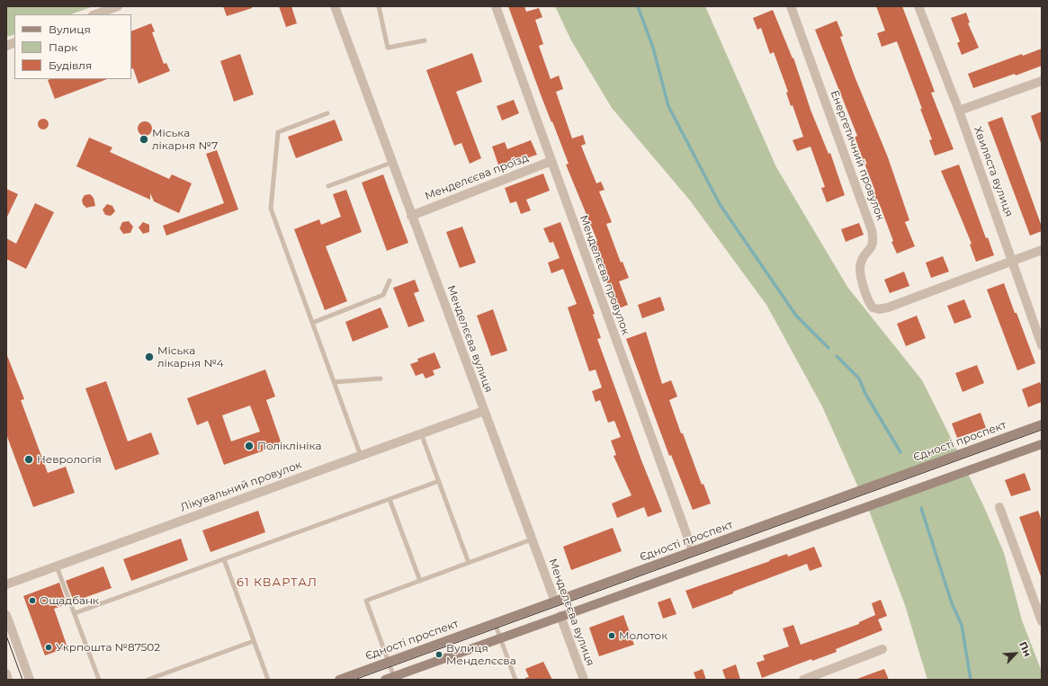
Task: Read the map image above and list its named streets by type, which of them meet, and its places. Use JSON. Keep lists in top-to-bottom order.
{
  "streets": {
    "main road": ["Менделєєва вулиця", "Єдності проспект"],
    "street": [
      "Енергетичний провулок",
      "Хвиляста вулиця",
      "Менделєєва проїзд",
      "Менделєєва провулок",
      "Лікувальний провулок"
    ]
  },
  "crossings": [
    ["Енергетичний провулок", "Хвиляста вулиця"],
    ["Менделєєва проїзд", "Менделєєва провулок"],
    ["Менделєєва проїзд", "Менделєєва вулиця"],
    ["Менделєєва провулок", "Єдності проспект"],
    ["Менделєєва вулиця", "Єдності проспект"],
    ["Менделєєва вулиця", "Лікувальний провулок"]
  ],
  "districts": ["61 КВАРТАЛ"],
  "places": [
    "Міська лікарня №7",
    "Міська лікарня №4",
    "Поліклініка",
    "Неврологія",
    "Ощадбанк",
    "Молоток",
    "Укрпошта №87502",
    "Вулиця Менделєєва"
  ],
  "legend": ["Вулиця", "Парк", "Будівля"],
  "north": "top right"
}
